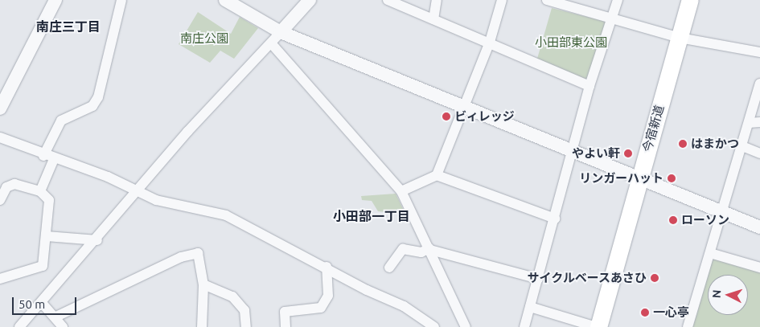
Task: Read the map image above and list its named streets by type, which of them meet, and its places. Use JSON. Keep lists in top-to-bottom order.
{
  "streets": {
    "highway": ["今宿新道"]
  },
  "districts": ["南庄三丁目", "小田部一丁目"],
  "parks": ["南庄公園", "小田部東公園"],
  "places": [
    "ビィレッジ",
    "はまかつ",
    "やよい軒",
    "リンガーハット",
    "ローソン",
    "サイクルベースあさひ",
    "一心亭"
  ],
  "scale_bar": "50 m",
  "north": "left"
}
